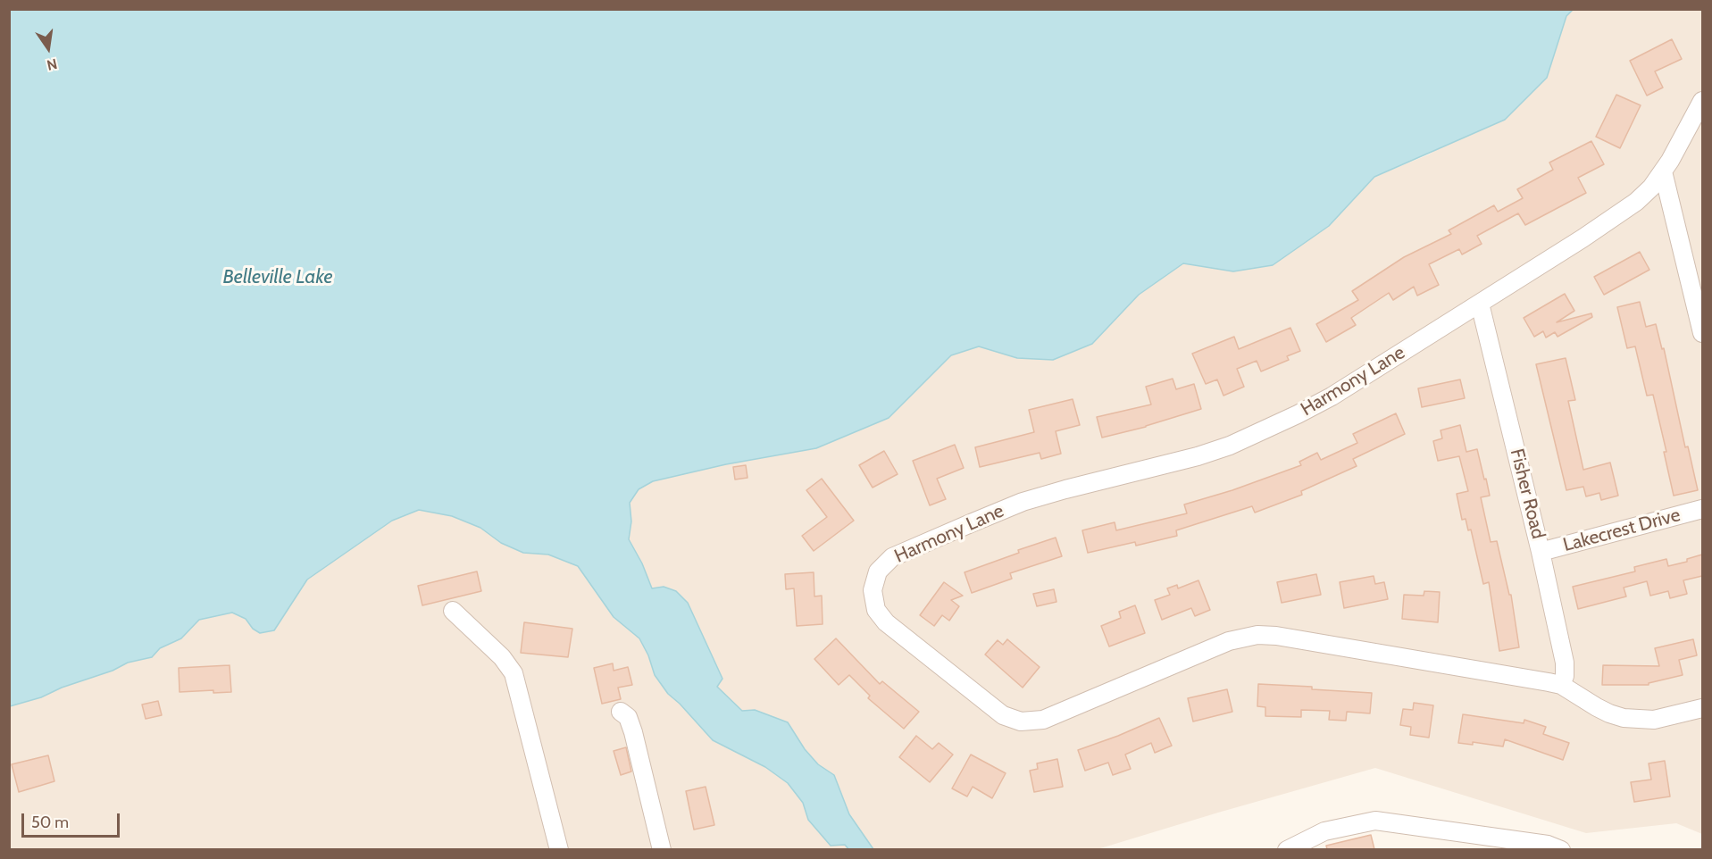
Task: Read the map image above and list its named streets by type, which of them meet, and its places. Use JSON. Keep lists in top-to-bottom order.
{
  "streets": {
    "street": ["Harmony Lane", "Fisher Road", "Lakecrest Drive"]
  },
  "crossings": [
    ["Harmony Lane", "Fisher Road"],
    ["Fisher Road", "Lakecrest Drive"]
  ],
  "water": ["Belleville Lake"],
  "scale_bar": "50 m",
  "north": "bottom"
}
